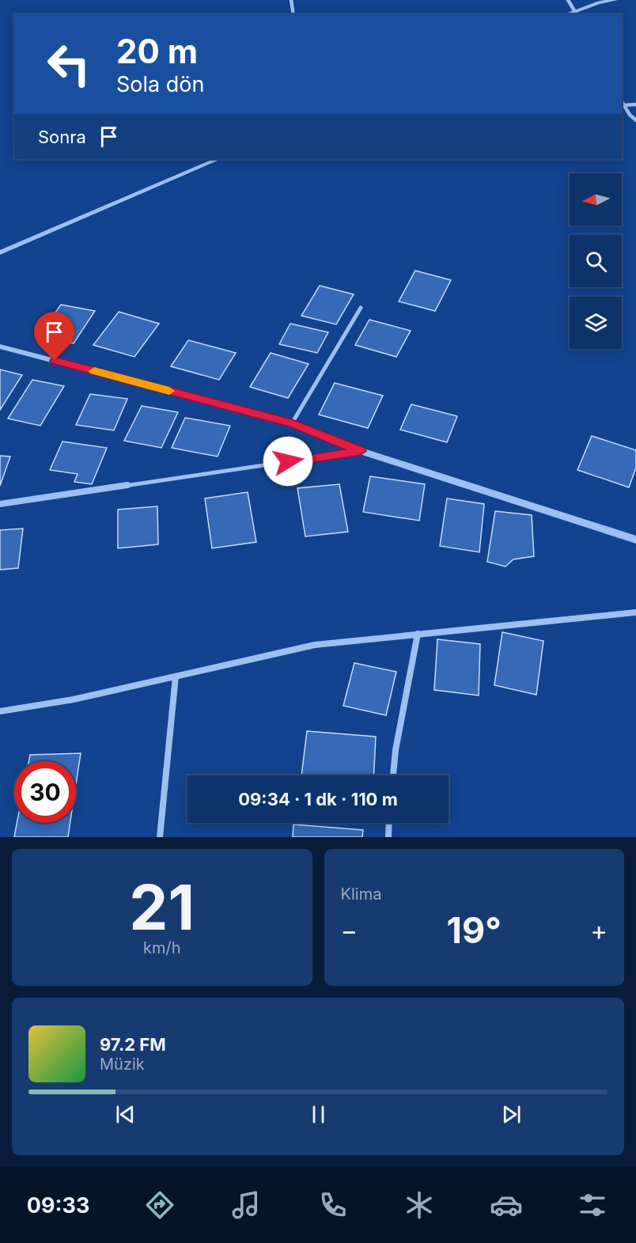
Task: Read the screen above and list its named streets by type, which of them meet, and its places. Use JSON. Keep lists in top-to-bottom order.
{
  "north": "left",
  "page": {
    "turn": ["20 m", "Sola dön"],
    "then": "Sonra",
    "limit": "30",
    "trip": "09:34 · 1 dk · 110 m",
    "tile": [
      ["21", "km/h"],
      "Klima"
    ],
    "heat": ["−", "19°", "+"],
    "song": ["97.2 FM", "Müzik"],
    "tabs": "09:33"
  }
}
